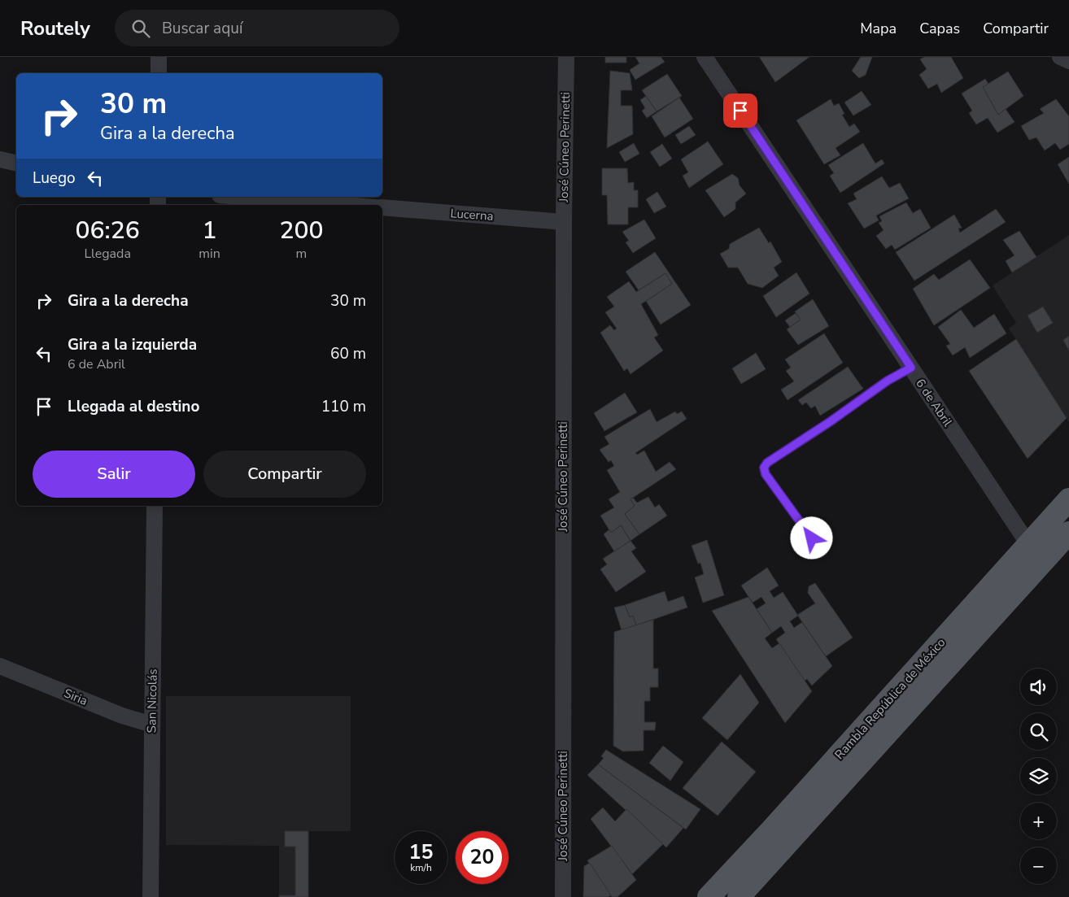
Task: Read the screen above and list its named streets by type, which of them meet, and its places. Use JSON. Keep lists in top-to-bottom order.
{
  "streets": {
    "main road": ["Rambla República de México"],
    "street": [
      "José Cúneo Perinetti",
      "Lucerna",
      "6 de Abril",
      "Siria",
      "San Nicolás"
    ]
  },
  "crossings": [
    ["José Cúneo Perinetti", "Lucerna"],
    ["6 de Abril", "Rambla República de México"],
    ["Siria", "San Nicolás"]
  ],
  "page": {
    "header": "Routely",
    "search": "Buscar aquí",
    "nav": ["Mapa", "Capas", "Compartir"],
    "turn": ["30 m", "Gira a la derecha"],
    "then": "Luego",
    "eta": [
      "06:26",
      "Llegada",
      "1",
      "min",
      "200",
      "m"
    ],
    "list": [
      {
        "name": "Gira a la derecha",
        "value": "30 m"
      },
      {
        "name": "Gira a la izquierda",
        "note": "6 de Abril",
        "value": "60 m"
      },
      {
        "name": "Llegada al destino",
        "value": "110 m"
      }
    ],
    "buttons": ["Salir", "Compartir"],
    "map_buttons": ["+", "−"],
    "speed": "15 km/h",
    "limit": "20"
  }
}
